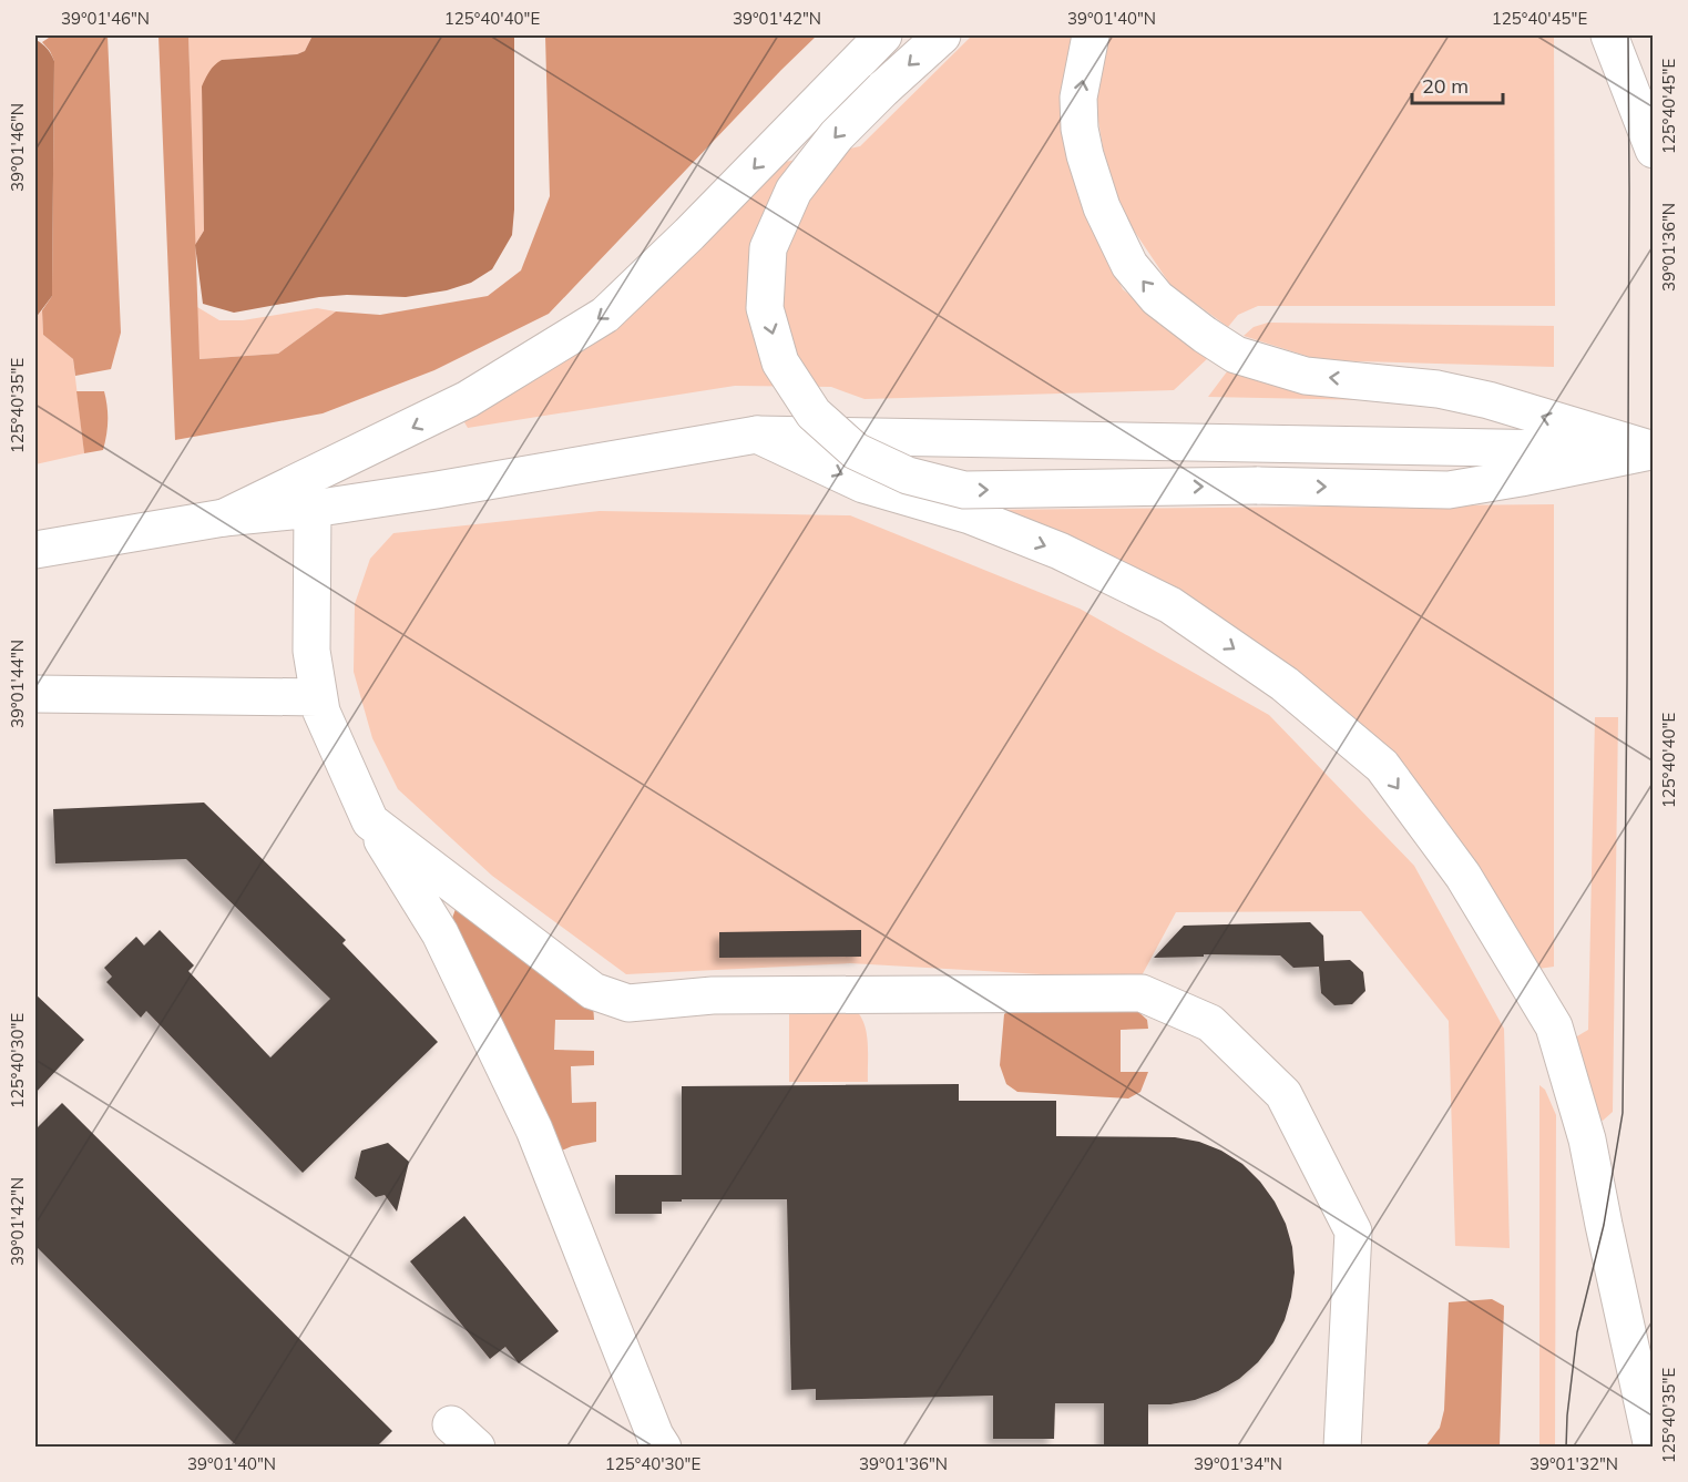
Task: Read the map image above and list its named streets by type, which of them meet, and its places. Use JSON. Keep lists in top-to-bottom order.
{
  "scale_bar": "20 m",
  "coordinates": [
    "39°01'46\"N",
    "125°40'40\"E",
    "39°01'42\"N",
    "39°01'40\"N",
    "125°40'45\"E",
    "39°01'36\"N",
    "125°40'35\"E",
    "39°01'44\"N",
    "125°40'30\"E",
    "39°01'34\"N",
    "39°01'32\"N"
  ]
}
